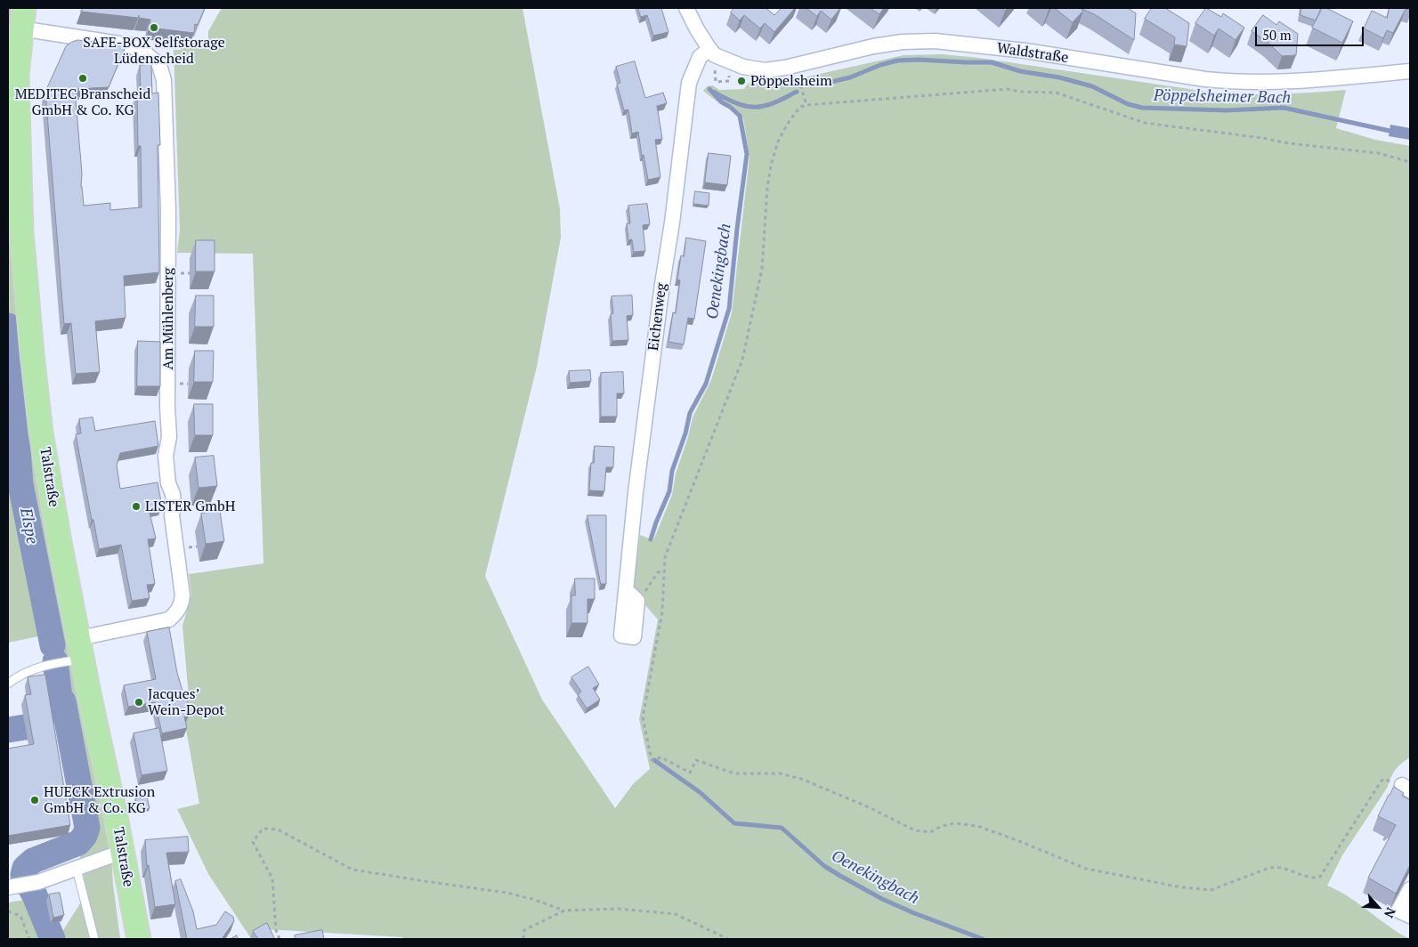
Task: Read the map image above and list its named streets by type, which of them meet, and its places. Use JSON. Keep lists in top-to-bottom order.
{
  "streets": {
    "main road": ["Talstraße"],
    "street": ["Waldstraße", "Eichenweg", "Am Mühlenberg"]
  },
  "crossings": [
    ["Waldstraße", "Eichenweg"],
    ["Am Mühlenberg", "Talstraße"]
  ],
  "water": ["Pöppelsheimer Bach", "Oenekingbach", "Elspe"],
  "places": [
    "SAFE-BOX Selfstorage Lüdenscheid",
    "MEDITEC Branscheid GmbH & Co. KG",
    "Pöppelsheim",
    "LISTER GmbH",
    "Jacques’ Wein-Depot",
    "HUECK Extrusion GmbH & Co. KG"
  ],
  "scale_bar": "50 m",
  "north": "bottom right"
}
